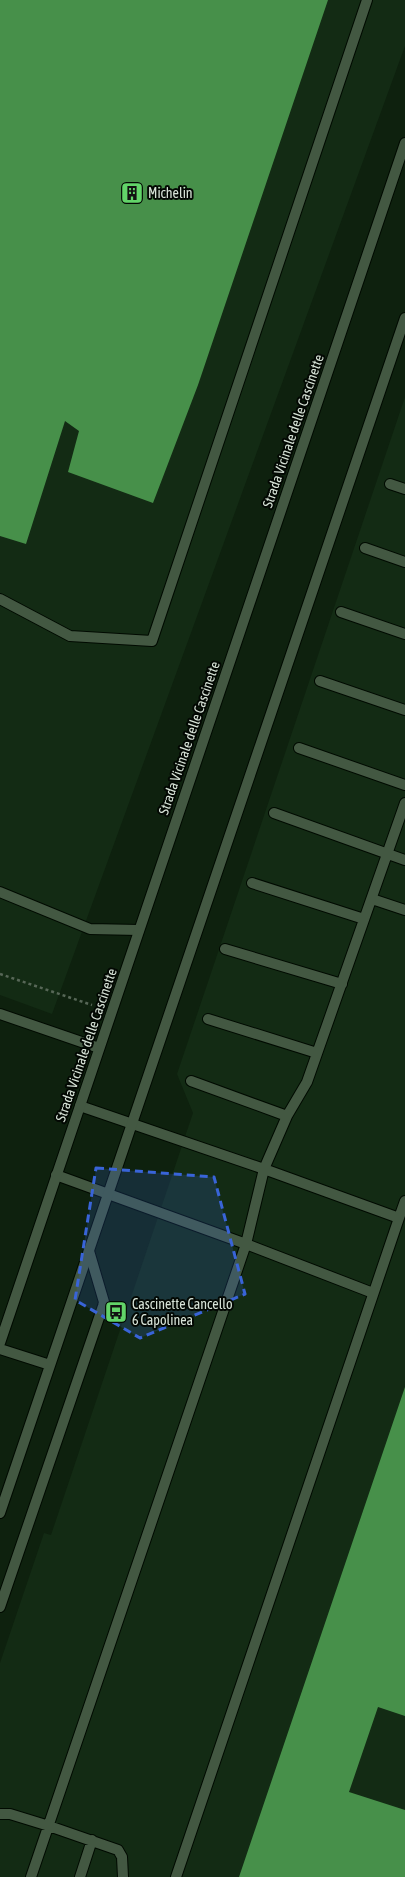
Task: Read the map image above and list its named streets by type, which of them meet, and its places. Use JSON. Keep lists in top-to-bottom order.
{
  "streets": {
    "street": ["Strada Vicinale delle Cascinette"]
  },
  "places": {
    "building": ["Michelin"],
    "bus stop": ["Cascinette Cancello 6 Capolinea"]
  }
}
